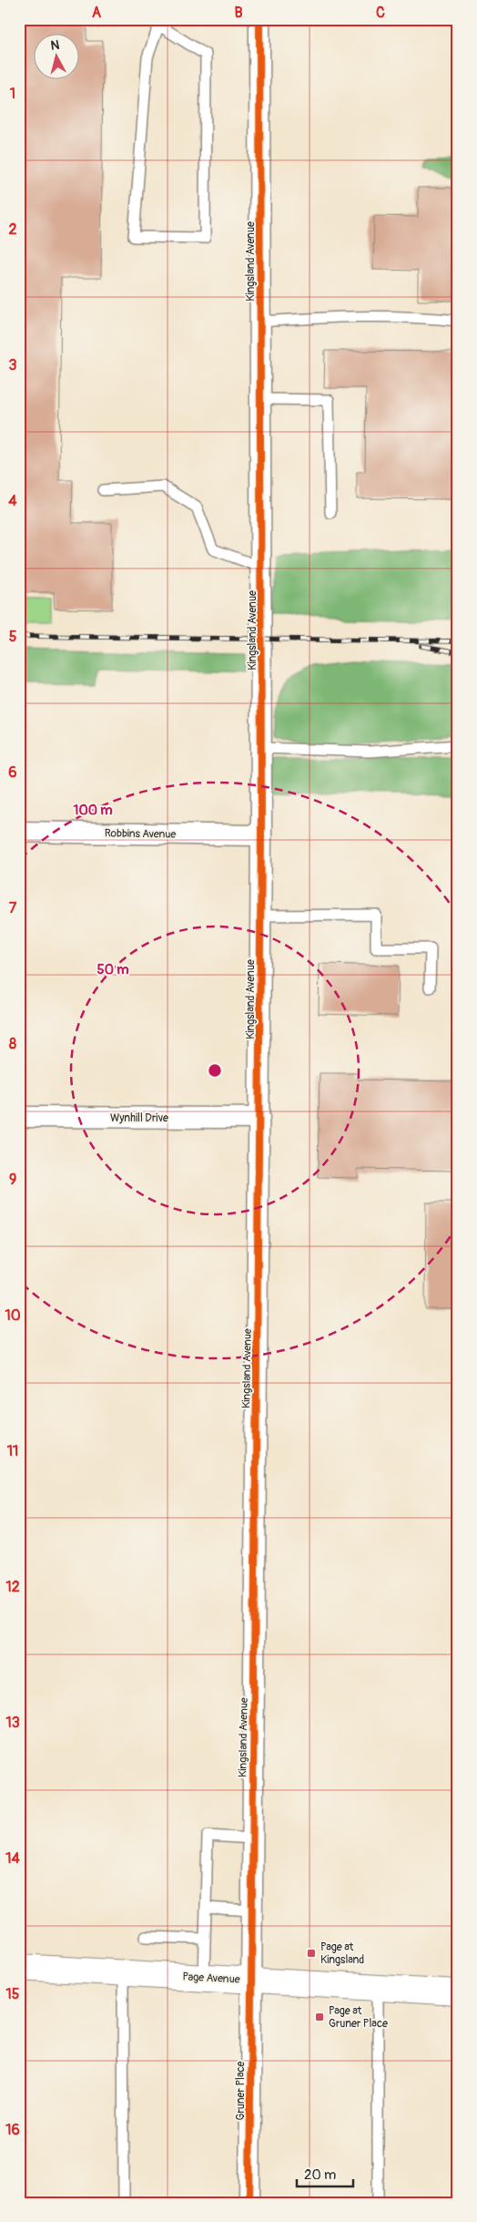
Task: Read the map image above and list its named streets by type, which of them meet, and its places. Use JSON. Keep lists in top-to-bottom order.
{
  "streets": {
    "main road": ["Page Avenue"],
    "street": [
      "Kingsland Avenue",
      "Robbins Avenue",
      "Wynhill Drive",
      "Gruner Place"
    ]
  },
  "crossings": [
    ["Kingsland Avenue", "Robbins Avenue"],
    ["Kingsland Avenue", "Wynhill Drive"],
    ["Kingsland Avenue", "Page Avenue"],
    ["Kingsland Avenue", "Gruner Place"],
    ["Page Avenue", "Gruner Place"]
  ],
  "places": {
    "transit": ["Page at Kingsland", "Page at Gruner Place"]
  },
  "scale_bar": "20 m",
  "north": "top",
  "grid": {
    "columns": ["A", "B", "C"],
    "rows": [
      "1",
      "2",
      "3",
      "4",
      "5",
      "6",
      "7",
      "8",
      "9",
      "10",
      "11",
      "12",
      "13",
      "14",
      "15",
      "16"
    ]
  },
  "rings": ["100 m", "50 m"]
}
